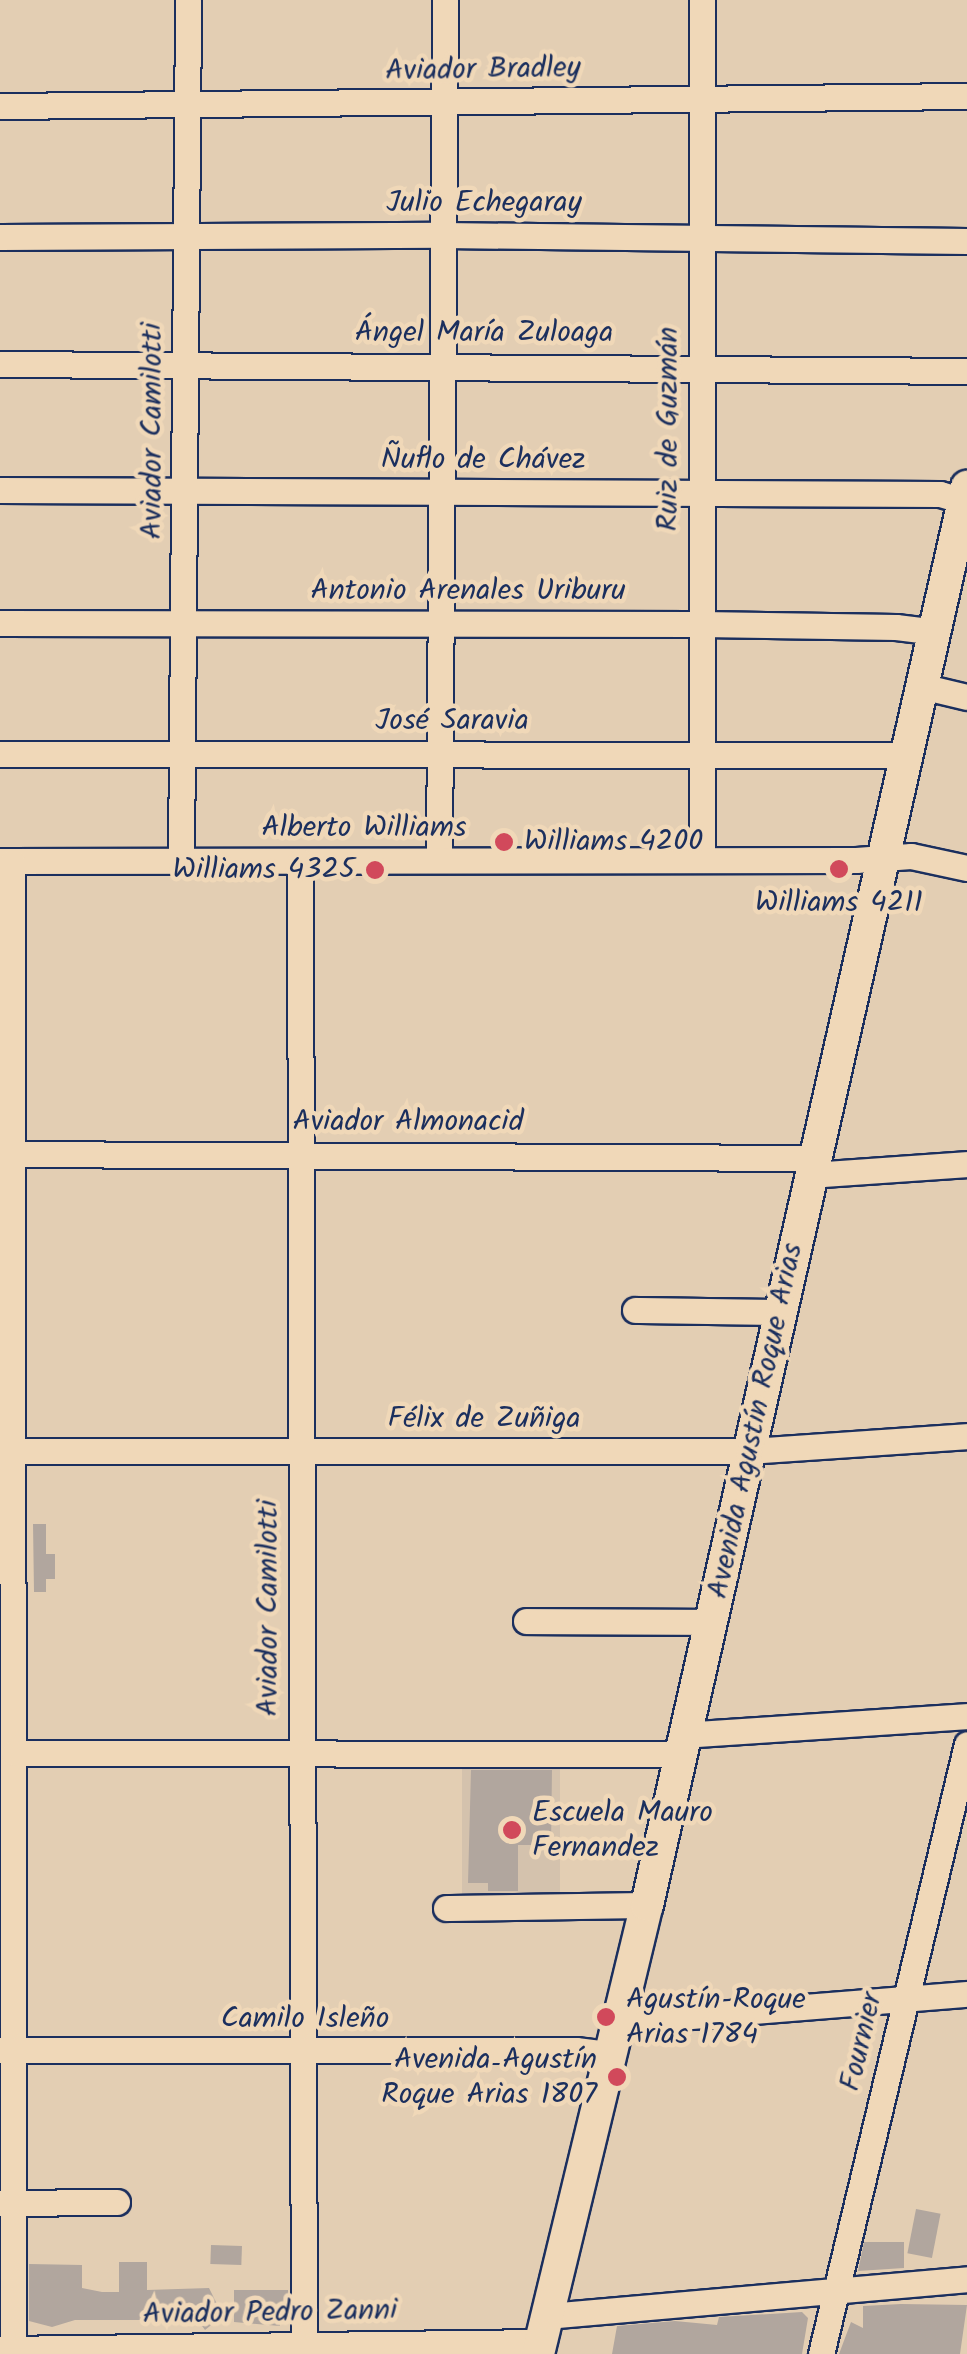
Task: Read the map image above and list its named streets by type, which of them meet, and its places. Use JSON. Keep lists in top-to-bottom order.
{
  "streets": {
    "main road": ["Avenida Agustín Roque Arias"],
    "street": [
      "Aviador Bradley",
      "Julio Echegaray",
      "Ángel María Zuloaga",
      "Ruiz de Guzmán",
      "Aviador Camilotti",
      "Ñuflo de Chávez",
      "Antonio Arenales Uriburu",
      "José Saravia",
      "Alberto Williams",
      "Aviador Almonacid",
      "Félix de Zuñiga",
      "Camilo Isleño",
      "Fournier",
      "Aviador Pedro Zanni"
    ]
  },
  "crossings": [
    ["Aviador Bradley", "Ruiz de Guzmán"],
    ["Aviador Bradley", "Aviador Camilotti"],
    ["Julio Echegaray", "Ruiz de Guzmán"],
    ["Julio Echegaray", "Aviador Camilotti"],
    ["Ángel María Zuloaga", "Ruiz de Guzmán"],
    ["Ángel María Zuloaga", "Aviador Camilotti"],
    ["Ruiz de Guzmán", "Ñuflo de Chávez"],
    ["Ruiz de Guzmán", "Antonio Arenales Uriburu"],
    ["Ruiz de Guzmán", "José Saravia"],
    ["Ruiz de Guzmán", "Alberto Williams"],
    ["Aviador Camilotti", "Ñuflo de Chávez"],
    ["Aviador Camilotti", "Antonio Arenales Uriburu"],
    ["Aviador Camilotti", "José Saravia"],
    ["Aviador Camilotti", "Alberto Williams"],
    ["Aviador Camilotti", "Aviador Almonacid"],
    ["Aviador Camilotti", "Félix de Zuñiga"],
    ["Aviador Camilotti", "Camilo Isleño"],
    ["Aviador Camilotti", "Aviador Pedro Zanni"],
    ["Ñuflo de Chávez", "Avenida Agustín Roque Arias"],
    ["Antonio Arenales Uriburu", "Avenida Agustín Roque Arias"],
    ["José Saravia", "Avenida Agustín Roque Arias"],
    ["Alberto Williams", "Avenida Agustín Roque Arias"],
    ["Aviador Almonacid", "Avenida Agustín Roque Arias"],
    ["Félix de Zuñiga", "Avenida Agustín Roque Arias"],
    ["Avenida Agustín Roque Arias", "Camilo Isleño"],
    ["Avenida Agustín Roque Arias", "Aviador Pedro Zanni"],
    ["Camilo Isleño", "Fournier"],
    ["Fournier", "Aviador Pedro Zanni"]
  ],
  "places": [
    "Williams 4200",
    "Williams 4211",
    "Williams 4325",
    "Escuela Mauro Fernandez",
    "Agustín Roque Arias 1784",
    "Avenida Agustín Roque Arias 1807"
  ]
}
